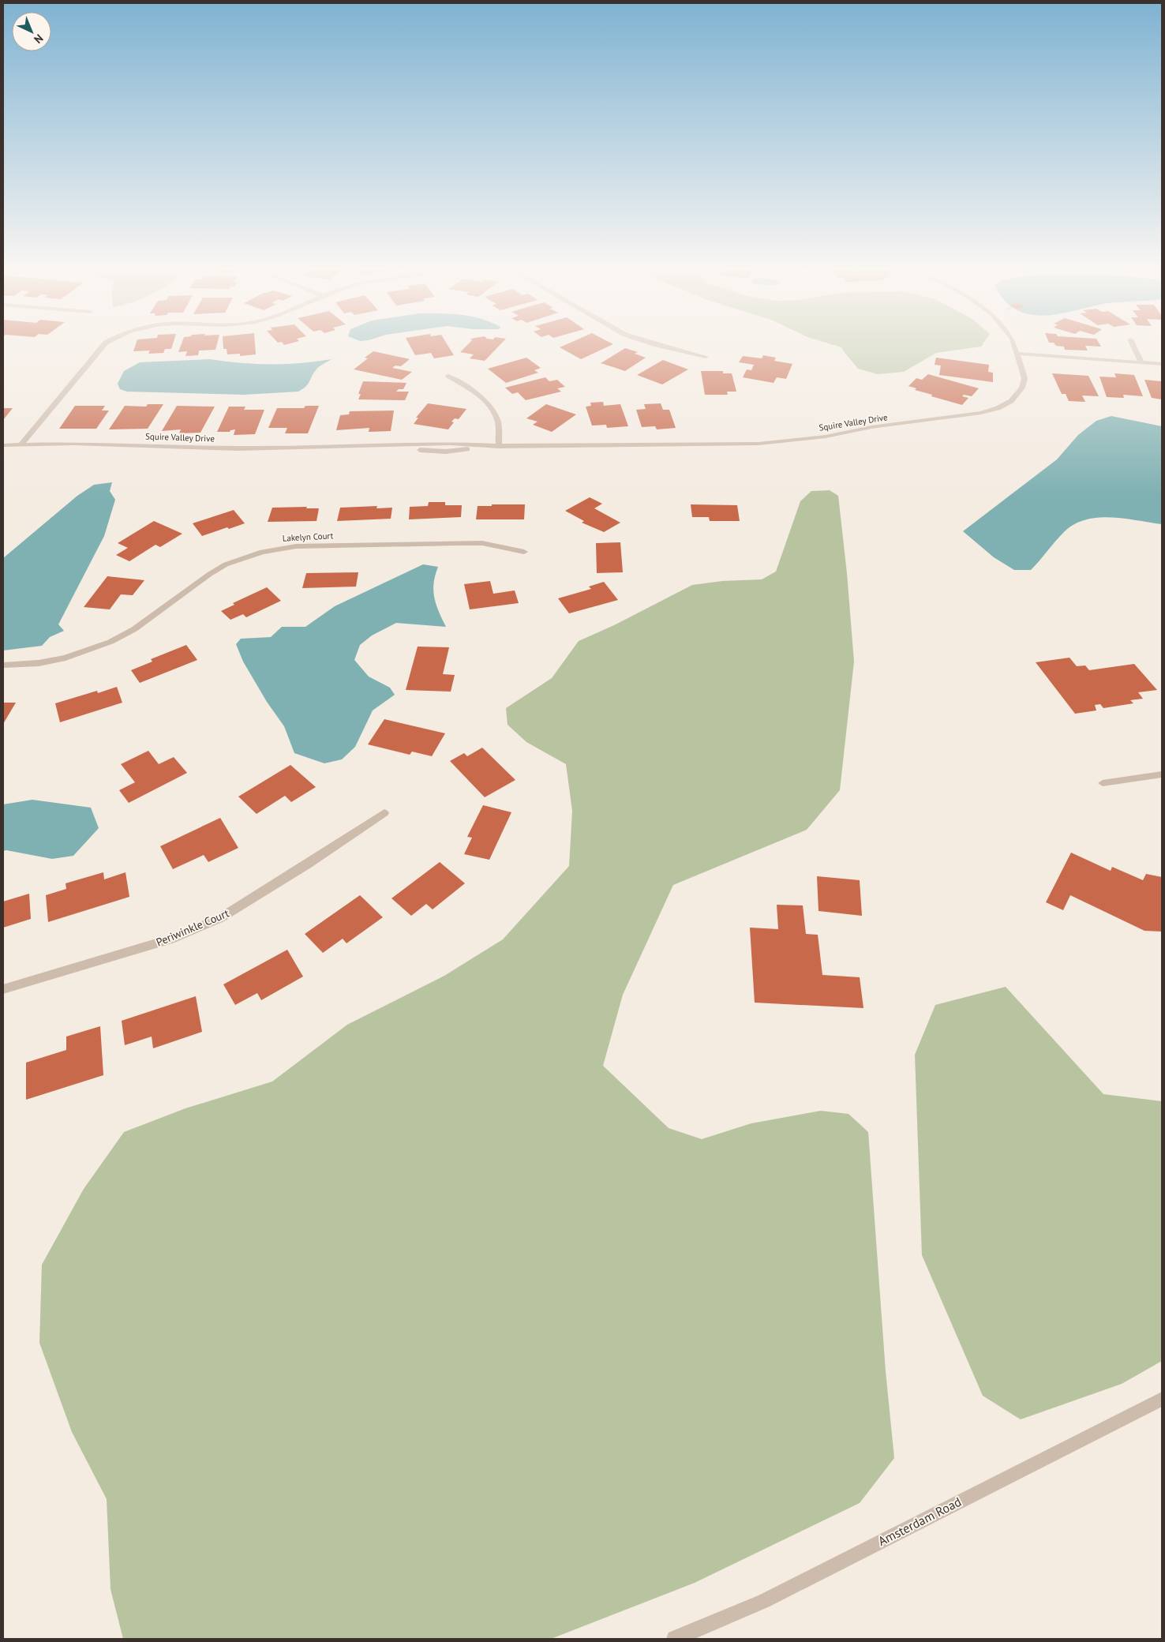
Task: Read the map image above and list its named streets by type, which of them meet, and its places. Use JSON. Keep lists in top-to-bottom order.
{
  "streets": {
    "street": [
      "Squire Valley Drive",
      "Lakelyn Court",
      "Periwinkle Court",
      "Amsterdam Road"
    ]
  },
  "north": "bottom right"
}
